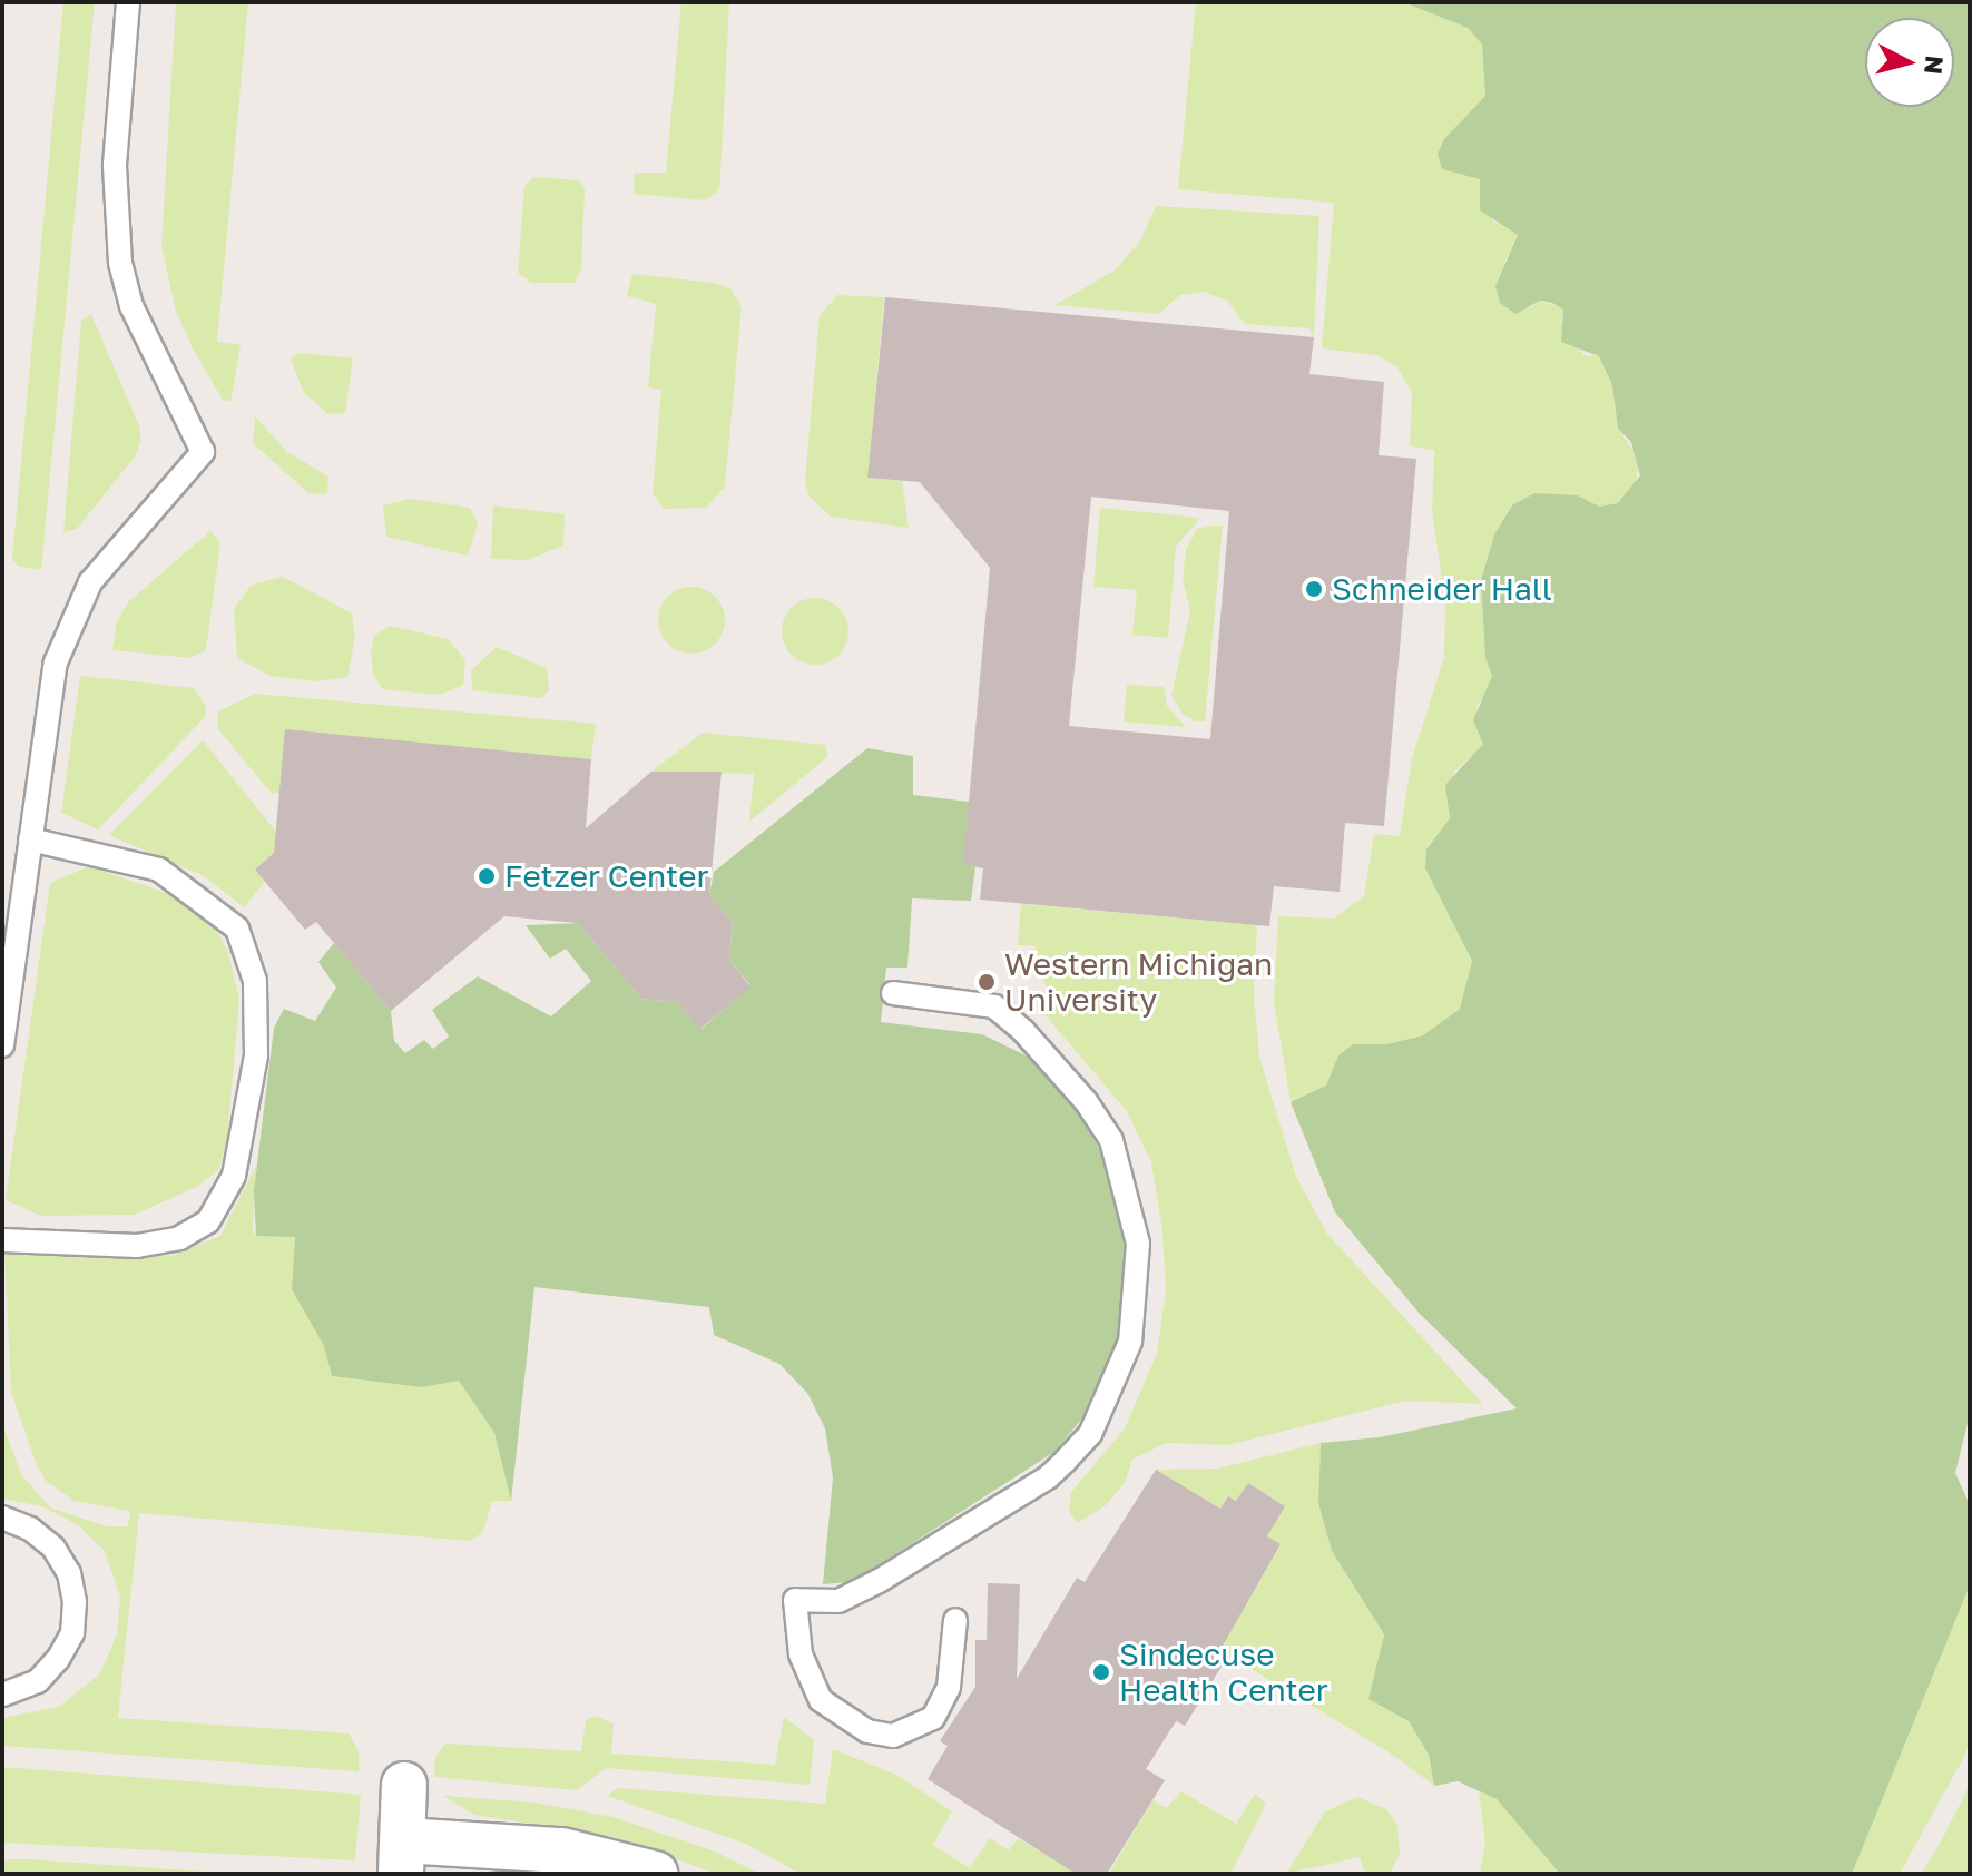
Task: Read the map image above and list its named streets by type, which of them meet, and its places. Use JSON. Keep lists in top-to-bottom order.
{
  "places": [
    "Schneider Hall",
    "Fetzer Center",
    "Western Michigan University",
    "Sindecuse Health Center"
  ],
  "north": "right"
}
